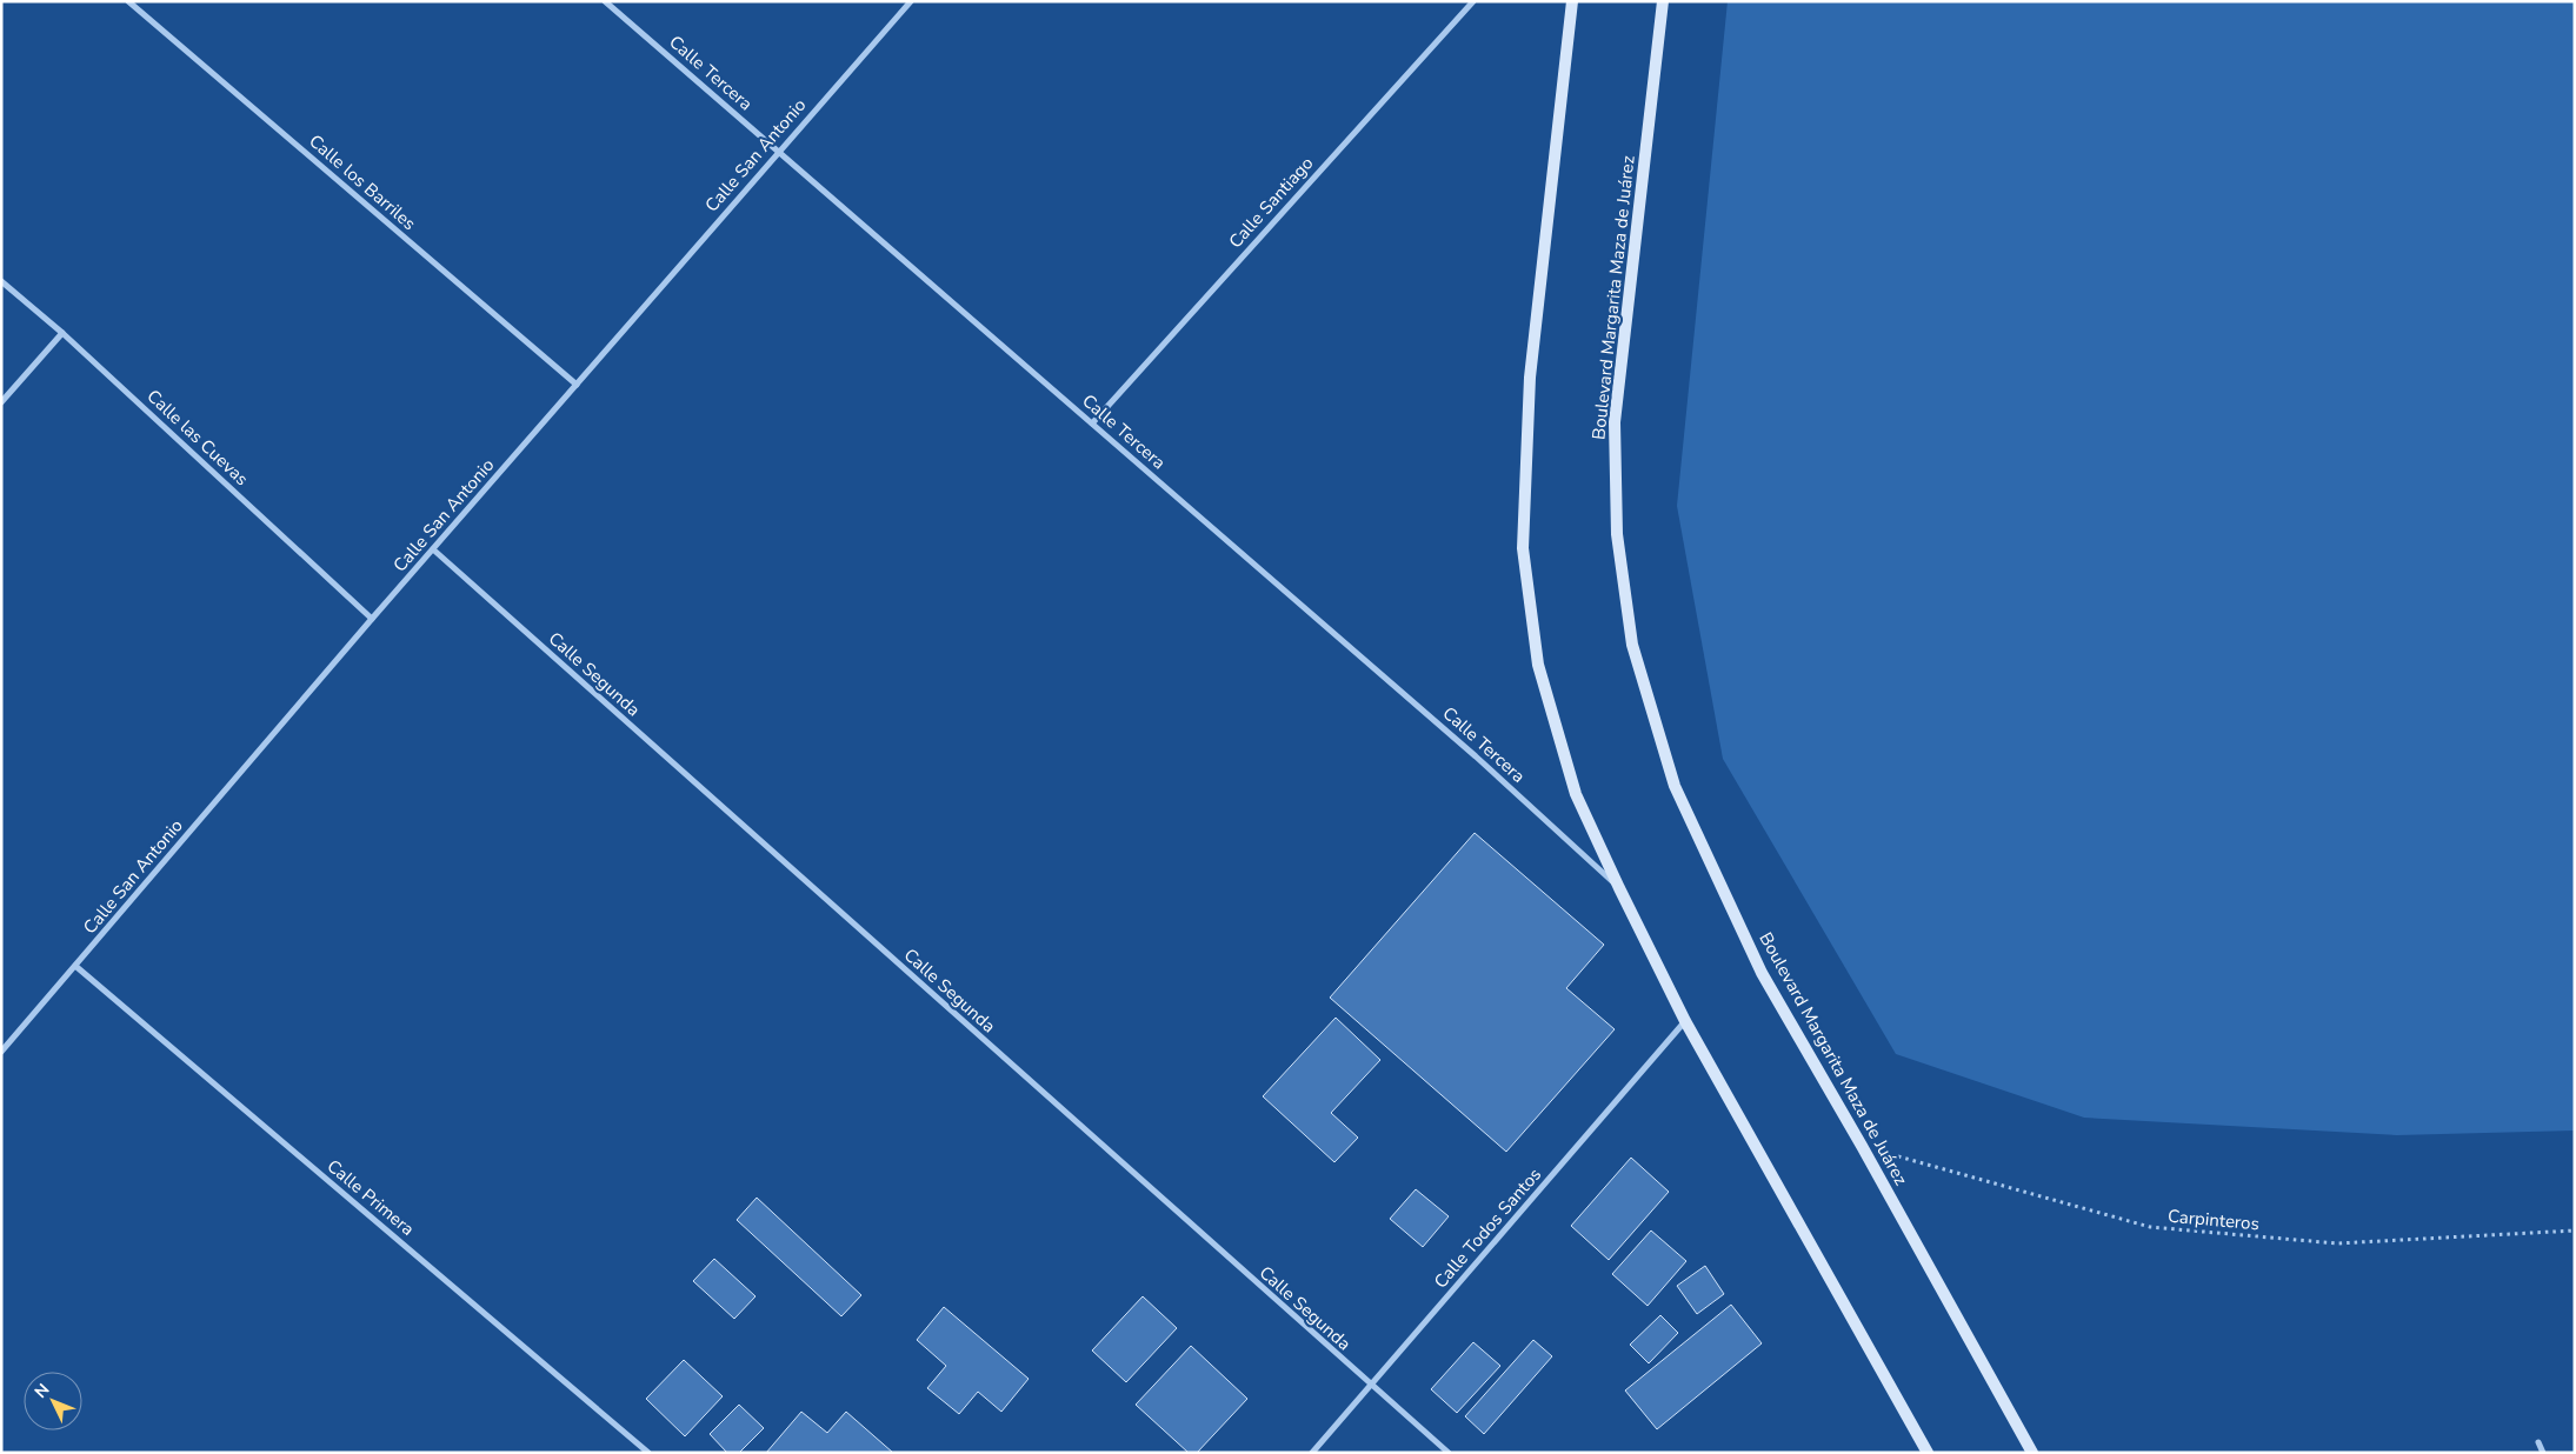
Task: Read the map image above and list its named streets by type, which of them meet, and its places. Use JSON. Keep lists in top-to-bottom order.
{
  "streets": {
    "main road": ["Boulevard Margarita Maza de Juárez"],
    "street": [
      "Calle Tercera",
      "Calle San Antonio",
      "Calle los Barriles",
      "Calle Santiago",
      "Calle las Cuevas",
      "Calle Segunda",
      "Calle Primera",
      "Calle Todos Santos"
    ],
    "path": ["Carpinteros"]
  },
  "crossings": [
    ["Calle Tercera", "Calle San Antonio"],
    ["Calle Tercera", "Calle Santiago"],
    ["Calle San Antonio", "Calle los Barriles"],
    ["Calle San Antonio", "Calle las Cuevas"],
    ["Calle San Antonio", "Calle Segunda"],
    ["Calle San Antonio", "Calle Primera"],
    ["Boulevard Margarita Maza de Juárez", "Carpinteros"],
    ["Calle Segunda", "Calle Todos Santos"]
  ],
  "north": "top left"
}
